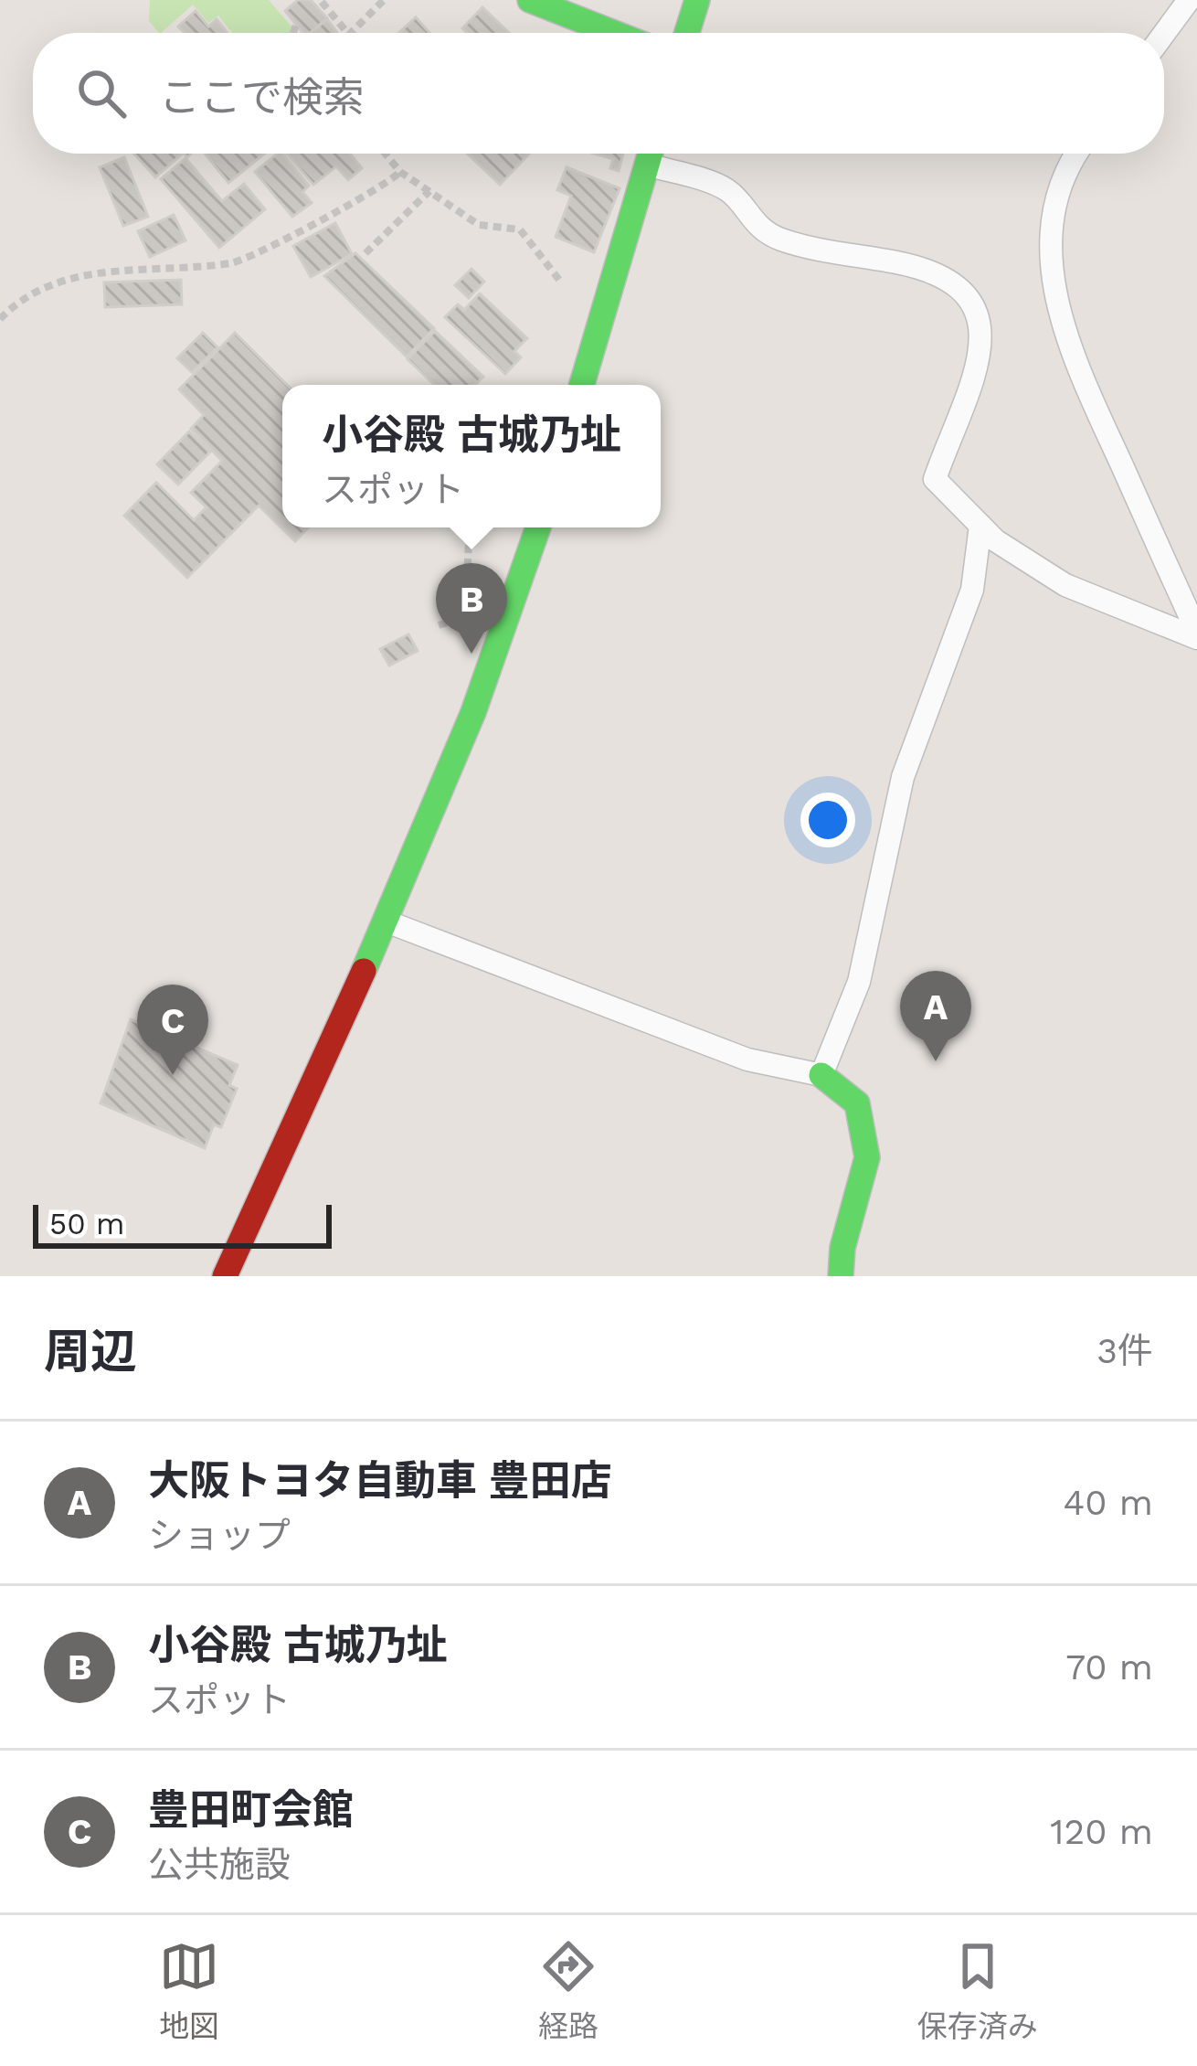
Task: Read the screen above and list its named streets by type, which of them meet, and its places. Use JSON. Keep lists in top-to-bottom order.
{
  "scale_bar": "50 m",
  "page": {
    "search": "ここで検索",
    "popup": ["小谷殿 古城乃址", "スポット"],
    "pins": ["B", "A", "C"],
    "scale": "50 m",
    "heading": ["周辺", "3件"],
    "list": [
      {
        "mark": "A",
        "name": "大阪トヨタ自動車 豊田店",
        "note": "ショップ",
        "value": "40 m"
      },
      {
        "mark": "B",
        "name": "小谷殿 古城乃址",
        "note": "スポット",
        "value": "70 m"
      },
      {
        "mark": "C",
        "name": "豊田町会館",
        "note": "公共施設",
        "value": "120 m"
      }
    ],
    "nav": ["地図", "経路", "保存済み"]
  }
}
